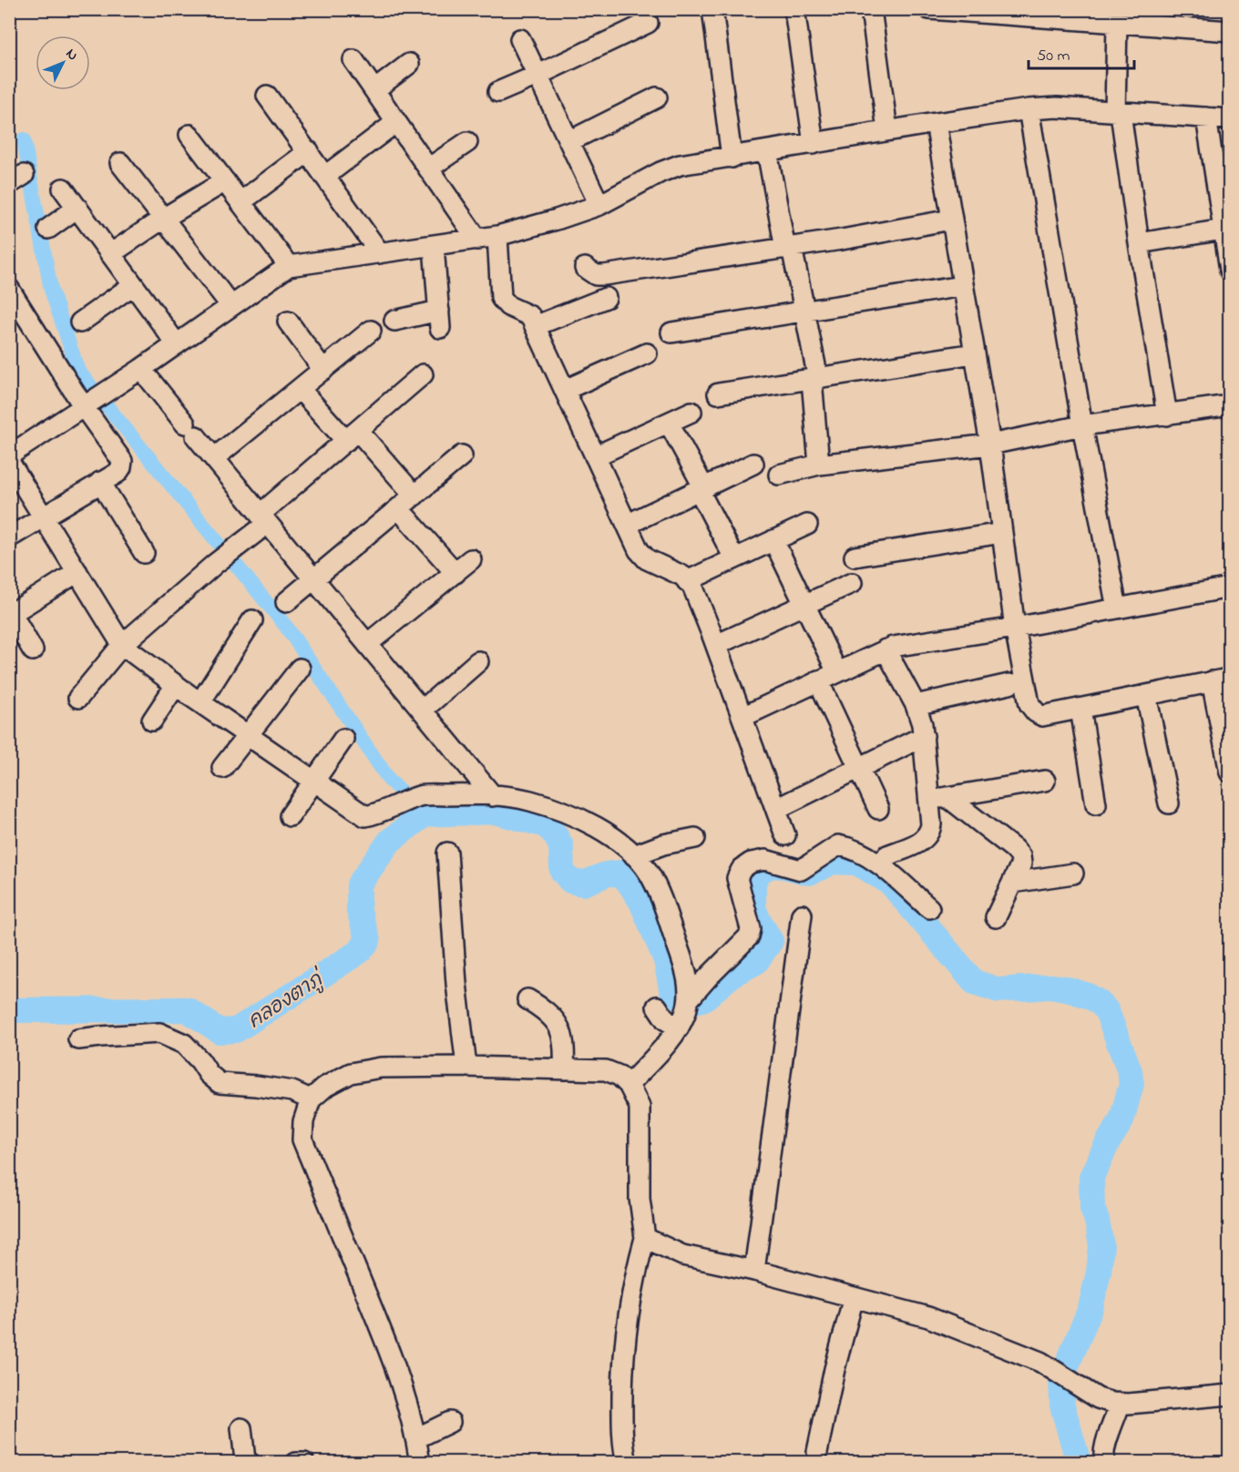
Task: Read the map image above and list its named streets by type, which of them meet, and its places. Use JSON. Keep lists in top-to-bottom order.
{
  "water": ["คลองตาภู่"],
  "scale_bar": "50 m",
  "north": "top right"
}
